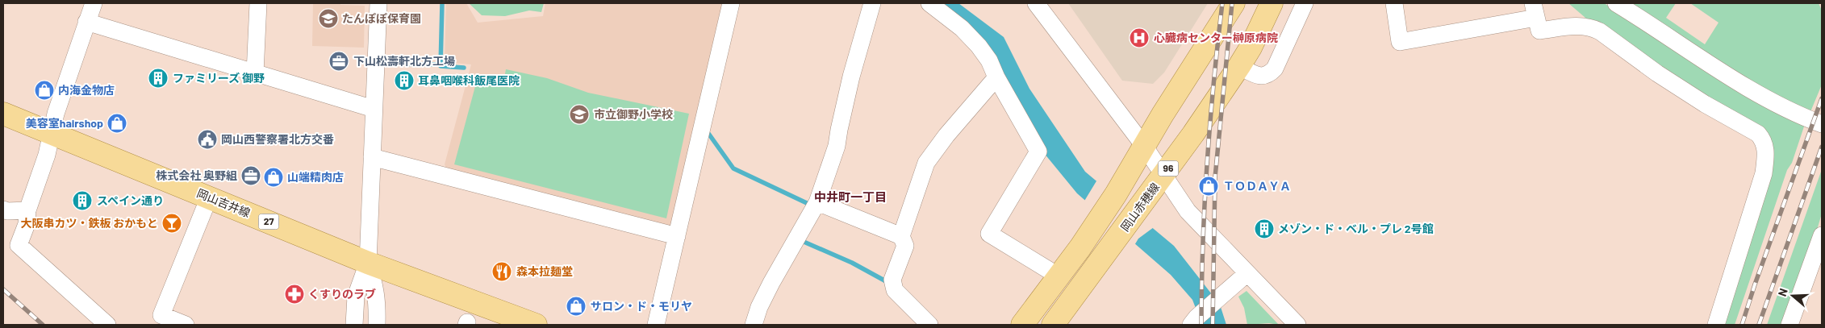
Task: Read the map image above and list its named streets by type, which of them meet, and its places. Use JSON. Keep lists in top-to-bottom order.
{
  "streets": {
    "main road": [
      "96",
      "岡山吉井線",
      "岡山赤穂線",
      "27"
    ]
  },
  "districts": ["中井町一丁目"],
  "places": {
    "school or university": ["たんぽぽ保育園", "市立御野小学校"],
    "hospital": ["心臓病センター榊原病院"],
    "office": ["下山松壽軒北方工場", "株式会社 奥野組"],
    "building": [
      "ファミリーズ 御野",
      "耳鼻咽喉科飯尾医院",
      "スペイン通り",
      "メゾン・ド・ベル・プレ 2号館"
    ],
    "shop": [
      "内海金物店",
      "美容室hairshop",
      "山端精肉店",
      "ＴＯＤＡＹＡ",
      "サロン・ド・モリヤ"
    ],
    "public building": ["岡山西警察署北方交番"],
    "bar": ["大阪串カツ・鉄板 おかもと"],
    "restaurant": ["森本拉麺堂"],
    "pharmacy": ["くすりのラブ"]
  },
  "north": "left"
}
